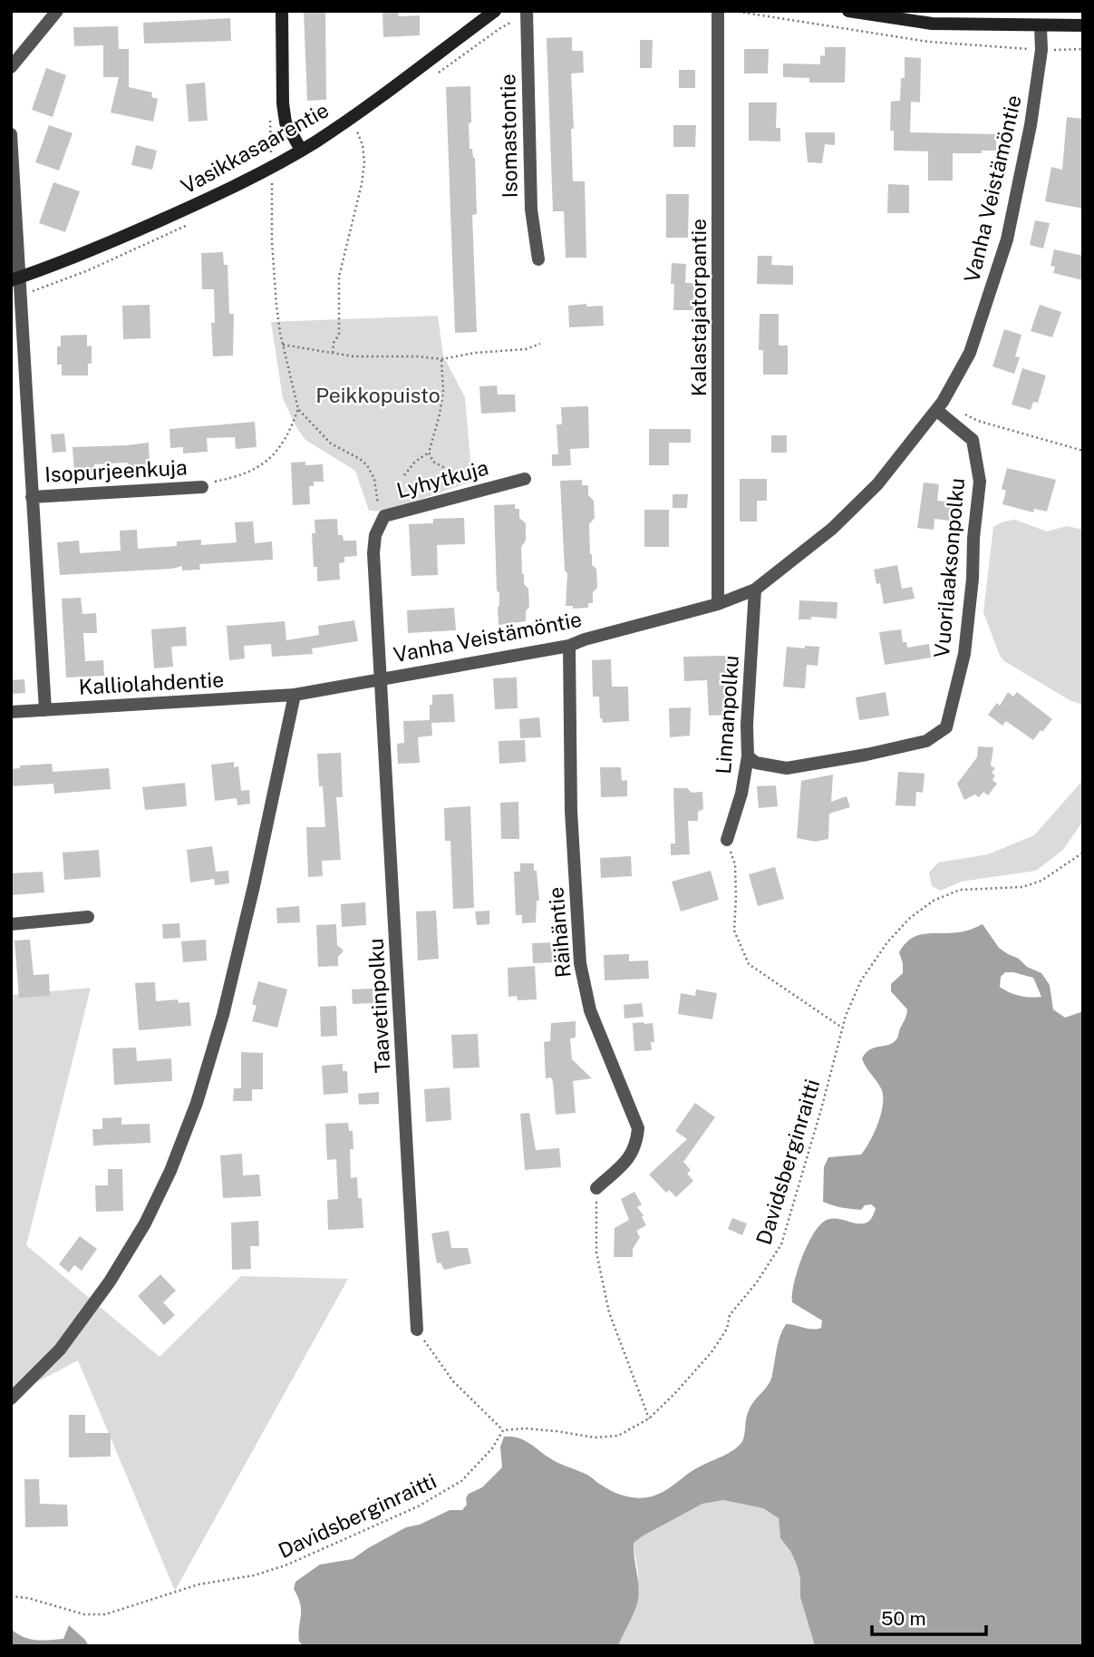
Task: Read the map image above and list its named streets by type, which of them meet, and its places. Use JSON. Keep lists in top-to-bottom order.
{
  "streets": {
    "street": [
      "Isomastontie",
      "Vasikkasaarentie",
      "Vanha Veistämöntie",
      "Kalastajatorpantie",
      "Isopurjeenkuja",
      "Lyhytkuja",
      "Vuorilaaksonpolku",
      "Kalliolahdentie",
      "Linnanpolku",
      "Räihäntie",
      "Taavetinpolku"
    ],
    "path": ["Davidsberginraitti"]
  },
  "crossings": [
    ["Vanha Veistämöntie", "Kalastajatorpantie"],
    ["Vanha Veistämöntie", "Lyhytkuja"],
    ["Vanha Veistämöntie", "Vuorilaaksonpolku"],
    ["Vanha Veistämöntie", "Kalliolahdentie"],
    ["Vanha Veistämöntie", "Linnanpolku"],
    ["Vanha Veistämöntie", "Räihäntie"],
    ["Vanha Veistämöntie", "Taavetinpolku"],
    ["Lyhytkuja", "Taavetinpolku"],
    ["Vuorilaaksonpolku", "Linnanpolku"]
  ],
  "parks": ["Peikkopuisto"],
  "scale_bar": "50 m"
}
